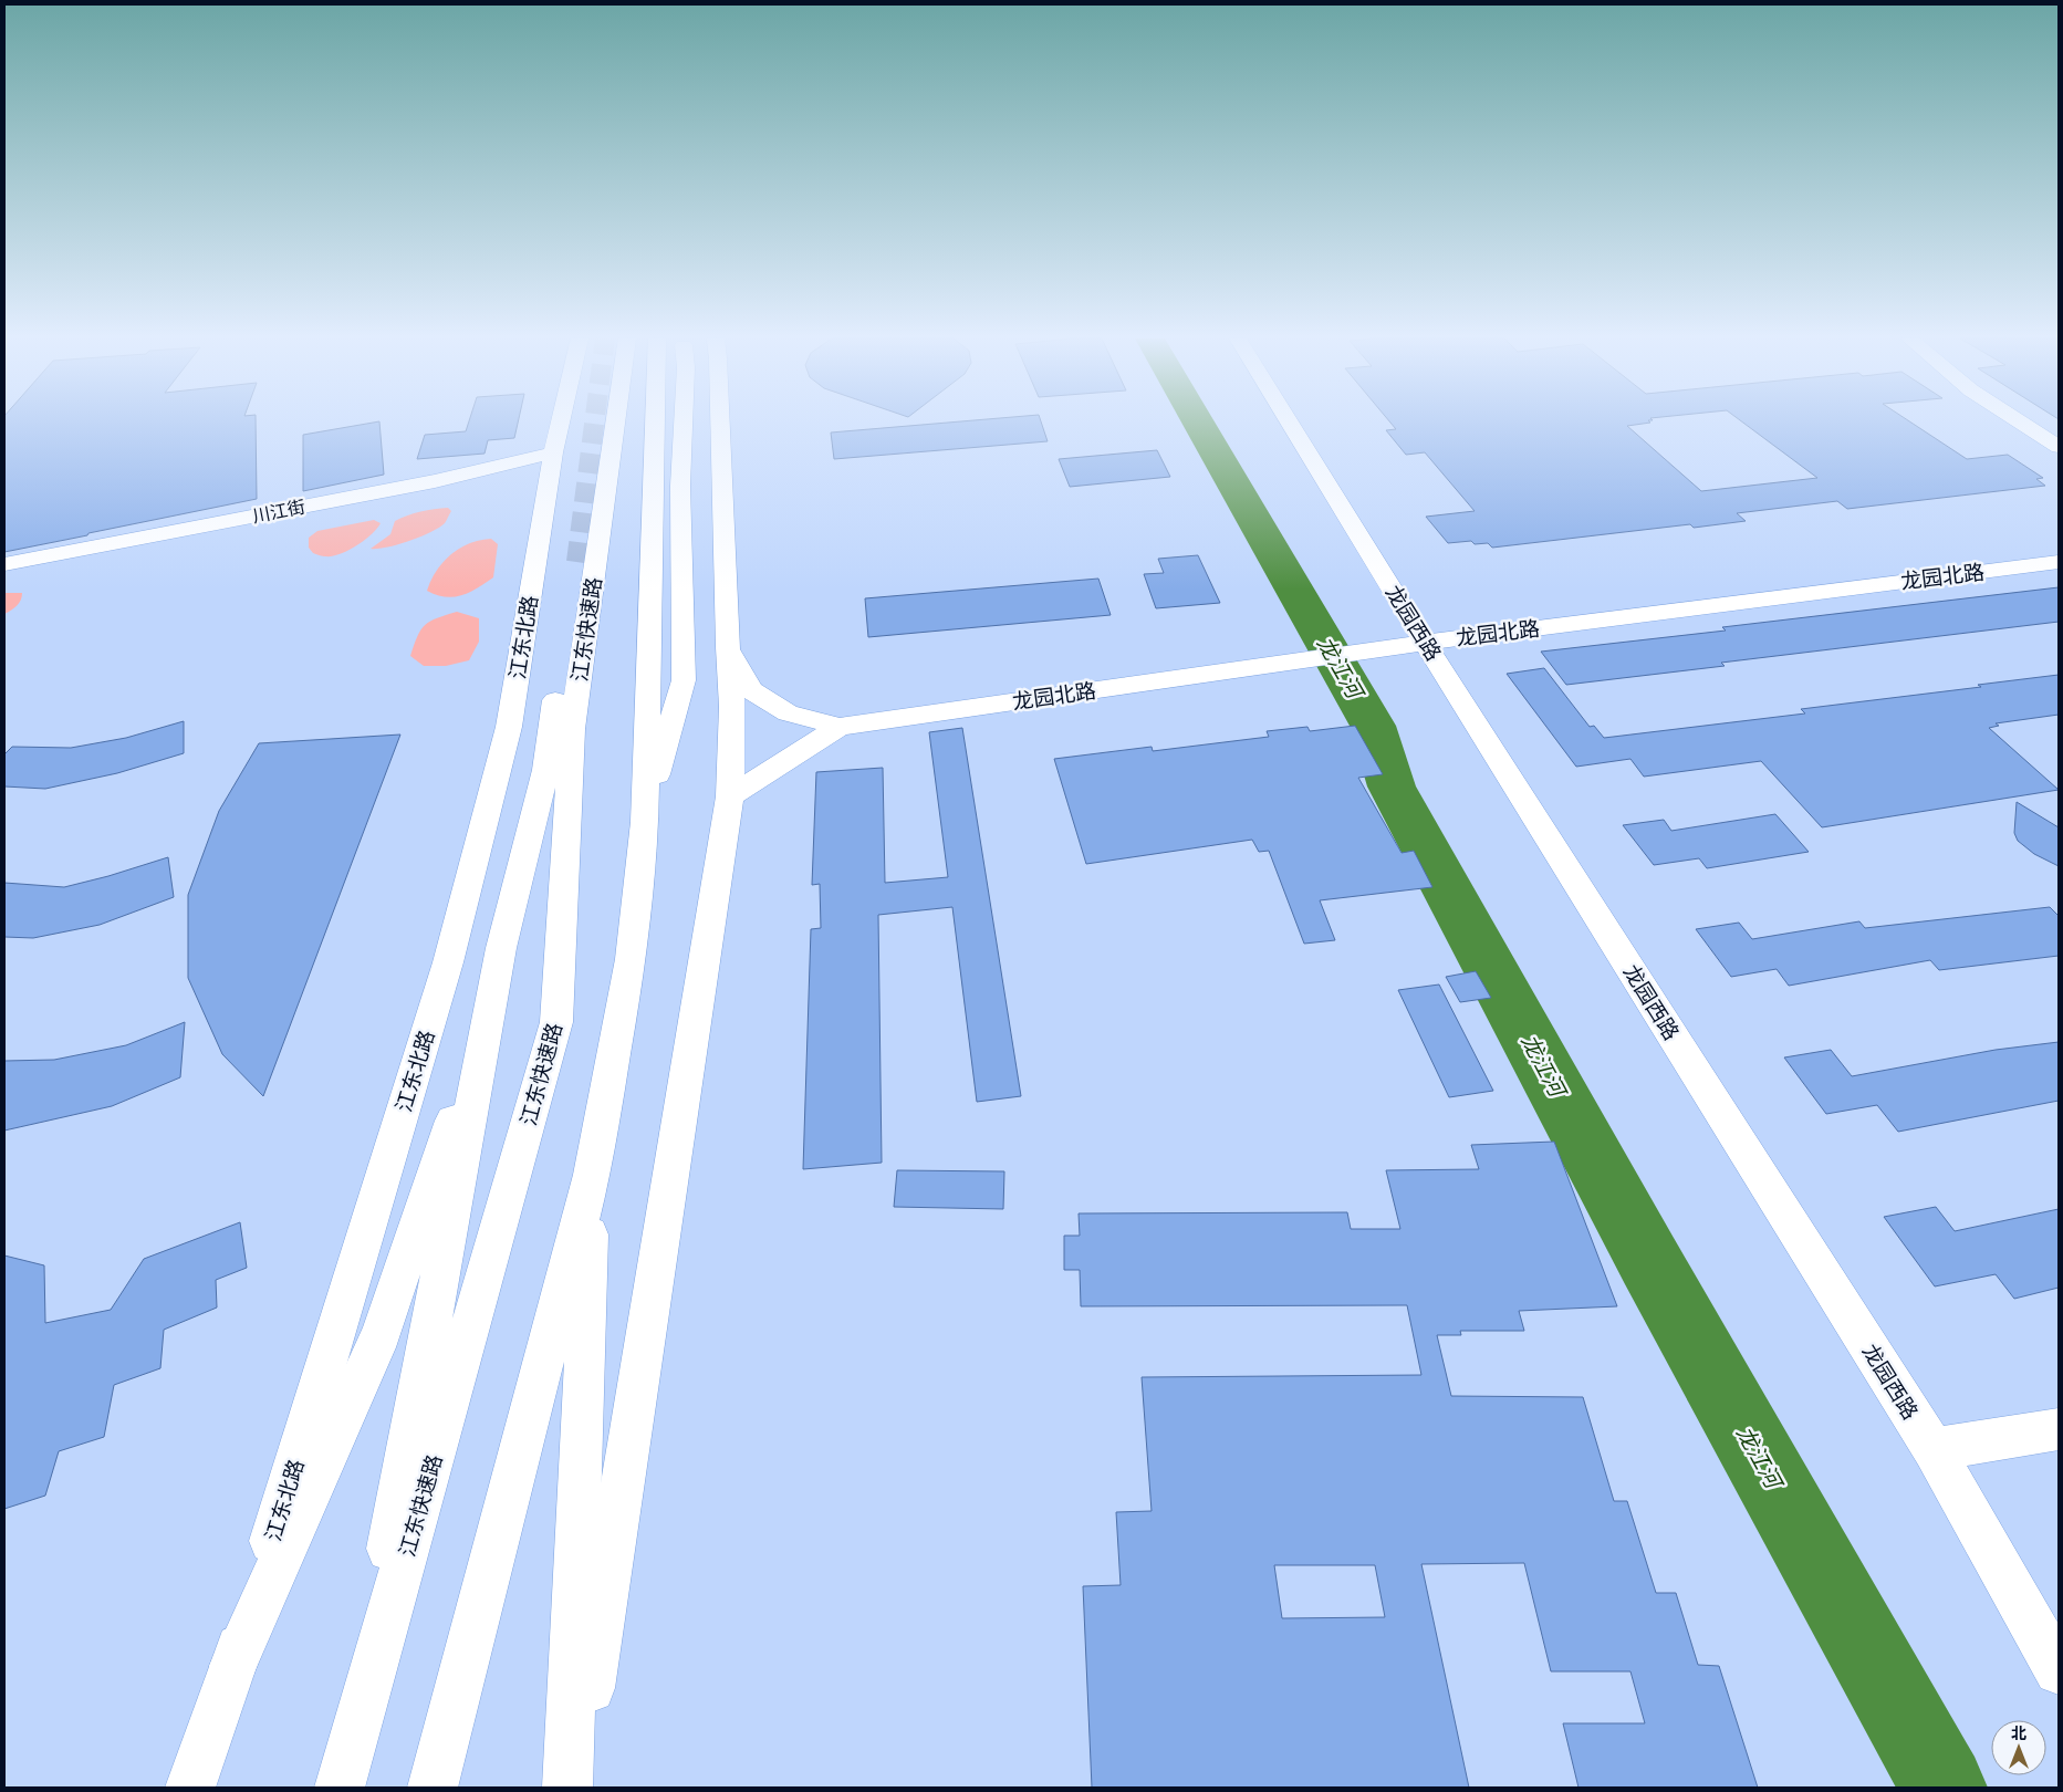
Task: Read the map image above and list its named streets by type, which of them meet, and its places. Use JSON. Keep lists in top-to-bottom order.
{
  "streets": {
    "main road": [
      "川江街",
      "龙园北路",
      "龙园西路",
      "江东快速路",
      "江东北路"
    ]
  },
  "crossings": [
    ["川江街", "江东北路"],
    ["龙园北路", "龙园西路"]
  ],
  "water": ["龙江河"],
  "north": "top"
}
